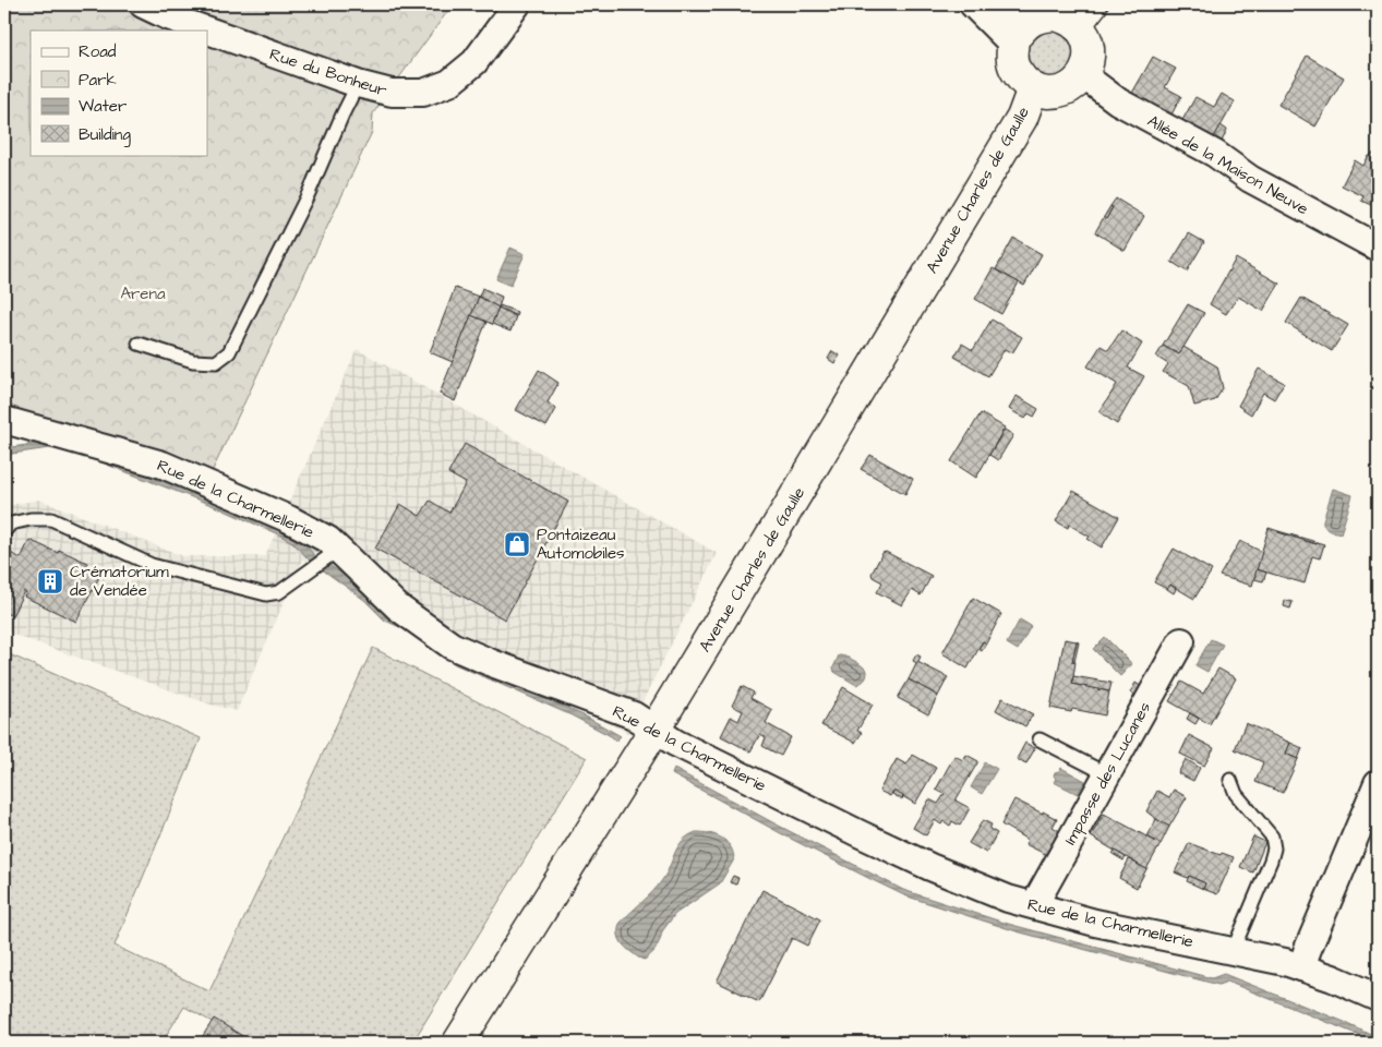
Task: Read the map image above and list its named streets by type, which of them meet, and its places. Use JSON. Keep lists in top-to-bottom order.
{
  "streets": {
    "main road": ["Avenue Charles de Gaulle"],
    "street": [
      "Rue du Bonheur",
      "Allée de la Maison Neuve",
      "Rue de la Charmellerie",
      "Impasse des Lucanes"
    ]
  },
  "crossings": [
    ["Allée de la Maison Neuve", "Avenue Charles de Gaulle"],
    ["Avenue Charles de Gaulle", "Rue de la Charmellerie"],
    ["Rue de la Charmellerie", "Impasse des Lucanes"]
  ],
  "parks": ["Arena"],
  "places": {
    "shop": ["Pontaizeau Automobiles"],
    "building": ["Crématorium de Vendée"]
  },
  "legend": [
    "Road",
    "Park",
    "Water",
    "Building"
  ]
}
